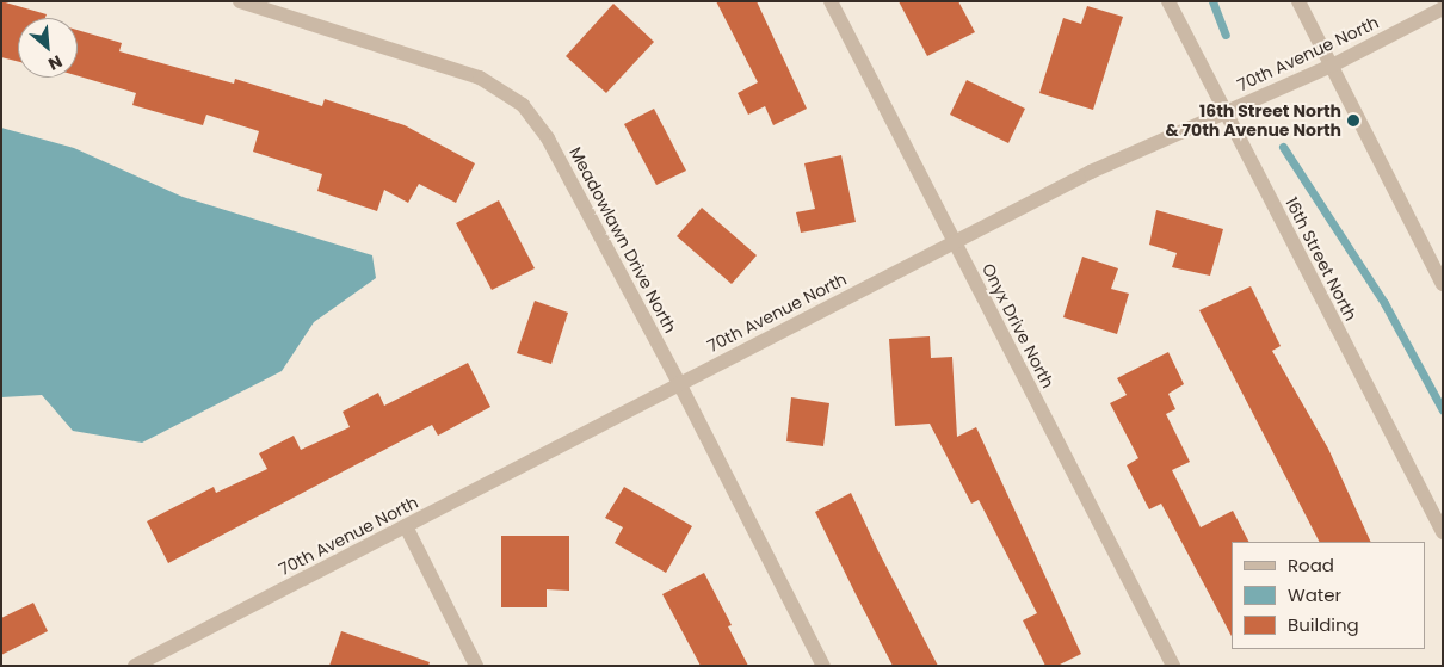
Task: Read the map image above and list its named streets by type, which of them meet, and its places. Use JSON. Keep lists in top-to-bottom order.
{
  "streets": {
    "street": [
      "70th Avenue North",
      "Meadowlawn Drive North",
      "16th Street North",
      "Onyx Drive North"
    ]
  },
  "crossings": [
    ["70th Avenue North", "Meadowlawn Drive North"],
    ["70th Avenue North", "16th Street North"],
    ["70th Avenue North", "Onyx Drive North"]
  ],
  "places": ["16th Street North & 70th Avenue North"],
  "legend": ["Road", "Water", "Building"],
  "north": "bottom right"
}
